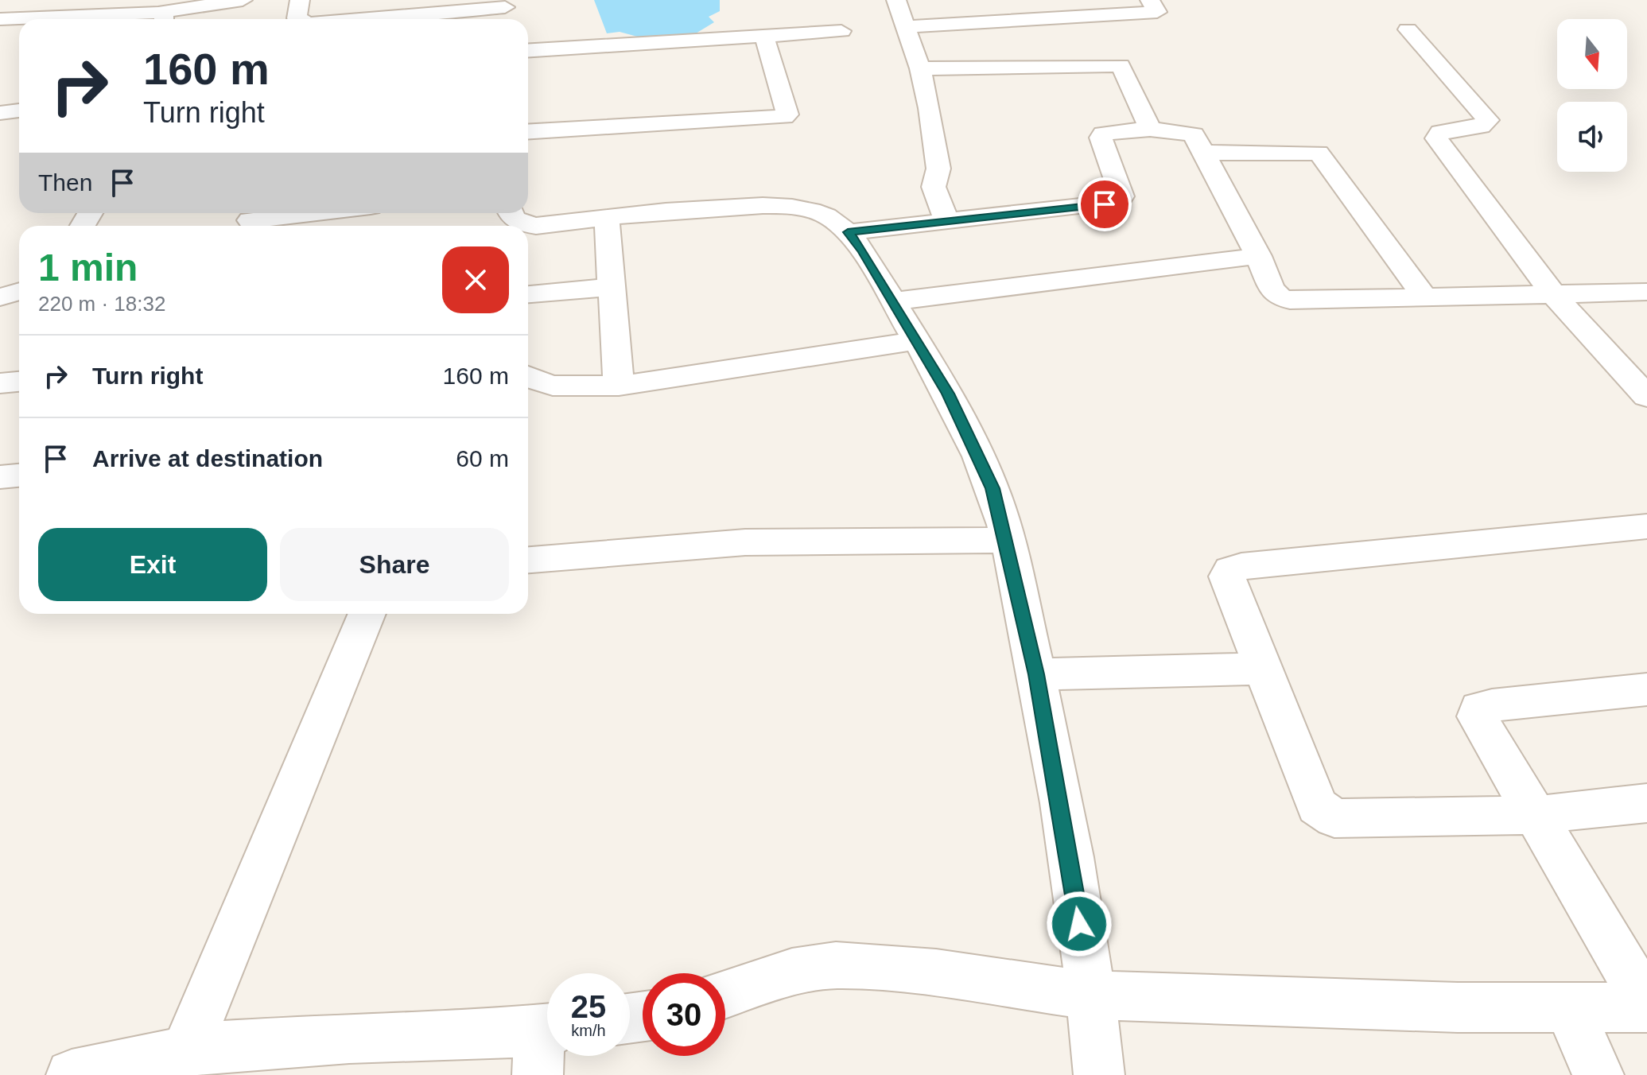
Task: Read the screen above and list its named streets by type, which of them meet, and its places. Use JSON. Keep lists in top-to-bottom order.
{
  "north": "bottom",
  "page": {
    "turn": ["160 m", "Turn right"],
    "then": "Then",
    "heading": ["1 min", "220 m · 18:32"],
    "list": [
      {
        "name": "Turn right",
        "value": "160 m"
      },
      {
        "name": "Arrive at destination",
        "value": "60 m"
      }
    ],
    "buttons": ["Exit", "Share"],
    "speed": "25 km/h",
    "limit": "30"
  }
}
